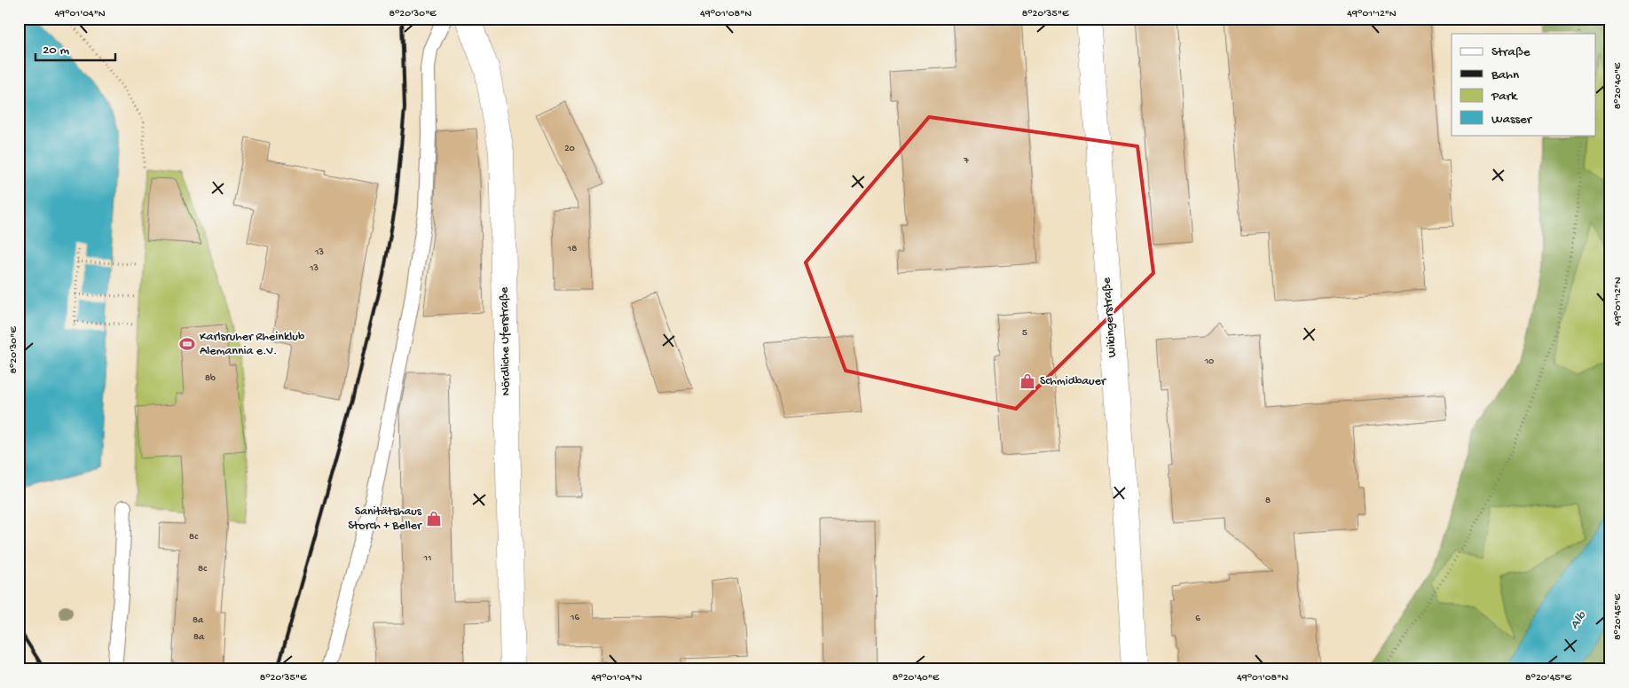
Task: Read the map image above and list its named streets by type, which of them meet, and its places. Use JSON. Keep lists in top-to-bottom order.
{
  "streets": {
    "street": ["Wikingerstraße", "Nördliche Uferstraße"]
  },
  "water": ["Alb"],
  "places": {
    "sports": ["Karlsruher Rheinklub Alemannia e.V."],
    "shop": ["Schmidbauer", "Sanitätshaus Storch + Beller"]
  },
  "house_numbers": [
    "20",
    "7",
    "18",
    "13",
    "13",
    "5",
    "10",
    "8b",
    "8",
    "8c",
    "11",
    "8c",
    "16",
    "6",
    "8a",
    "8a"
  ],
  "legend": [
    "Straße",
    "Bahn",
    "Park",
    "Wasser"
  ],
  "scale_bar": "20 m",
  "coordinates": [
    "49°01'04\"N",
    "8°20'30\"E",
    "49°01'08\"N",
    "8°20'35\"E",
    "49°01'12\"N",
    "8°20'40\"E",
    "8°20'45\"E"
  ]
}
